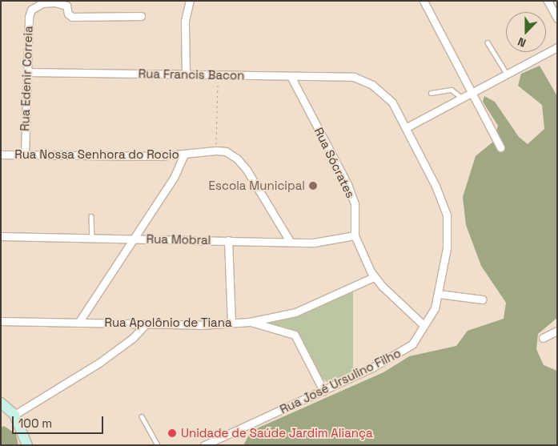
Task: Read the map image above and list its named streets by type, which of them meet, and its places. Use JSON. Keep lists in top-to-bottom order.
{
  "streets": {
    "street": [
      "Rua Francis Bacon",
      "Rua Edenir Correia",
      "Rua Nossa Senhora do Rocio",
      "Rua Sócrates",
      "Rua Mobral",
      "Rua Apolônio de Tiana",
      "Rua José Ursulino Filho"
    ]
  },
  "crossings": [
    ["Rua Francis Bacon", "Rua Edenir Correia"],
    ["Rua Francis Bacon", "Rua Sócrates"],
    ["Rua Francis Bacon", "Rua José Ursulino Filho"],
    ["Rua Edenir Correia", "Rua Nossa Senhora do Rocio"],
    ["Rua Nossa Senhora do Rocio", "Rua Mobral"],
    ["Rua Sócrates", "Rua Mobral"],
    ["Rua Sócrates", "Rua Apolônio de Tiana"],
    ["Rua Sócrates", "Rua José Ursulino Filho"]
  ],
  "places": ["Escola Municipal", "Unidade de Saúde Jardim Aliança"],
  "scale_bar": "100 m",
  "north": "bottom"
}
